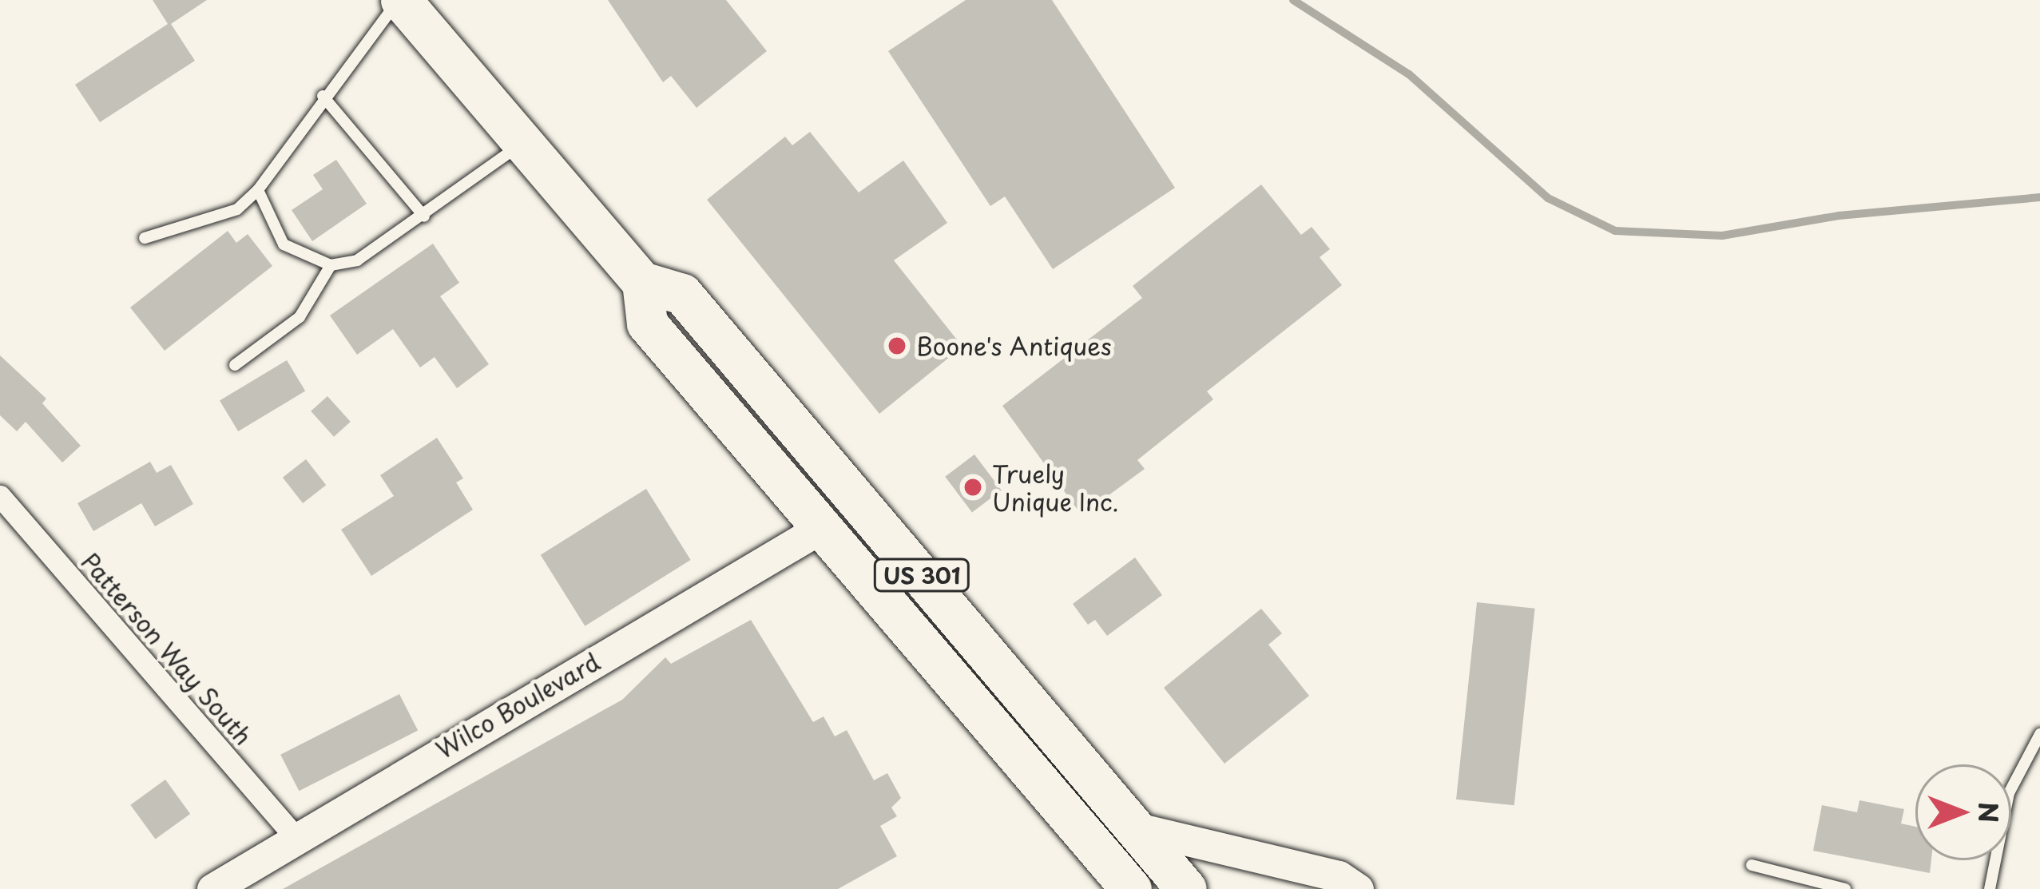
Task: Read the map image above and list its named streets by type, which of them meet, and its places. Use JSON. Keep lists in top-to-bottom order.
{
  "streets": {
    "highway": ["US 301"],
    "street": ["Patterson Way South", "Wilco Boulevard"]
  },
  "crossings": [
    ["US 301", "Wilco Boulevard"],
    ["Patterson Way South", "Wilco Boulevard"]
  ],
  "places": ["Boone's Antiques", "Truely Unique Inc."],
  "north": "right"
}
